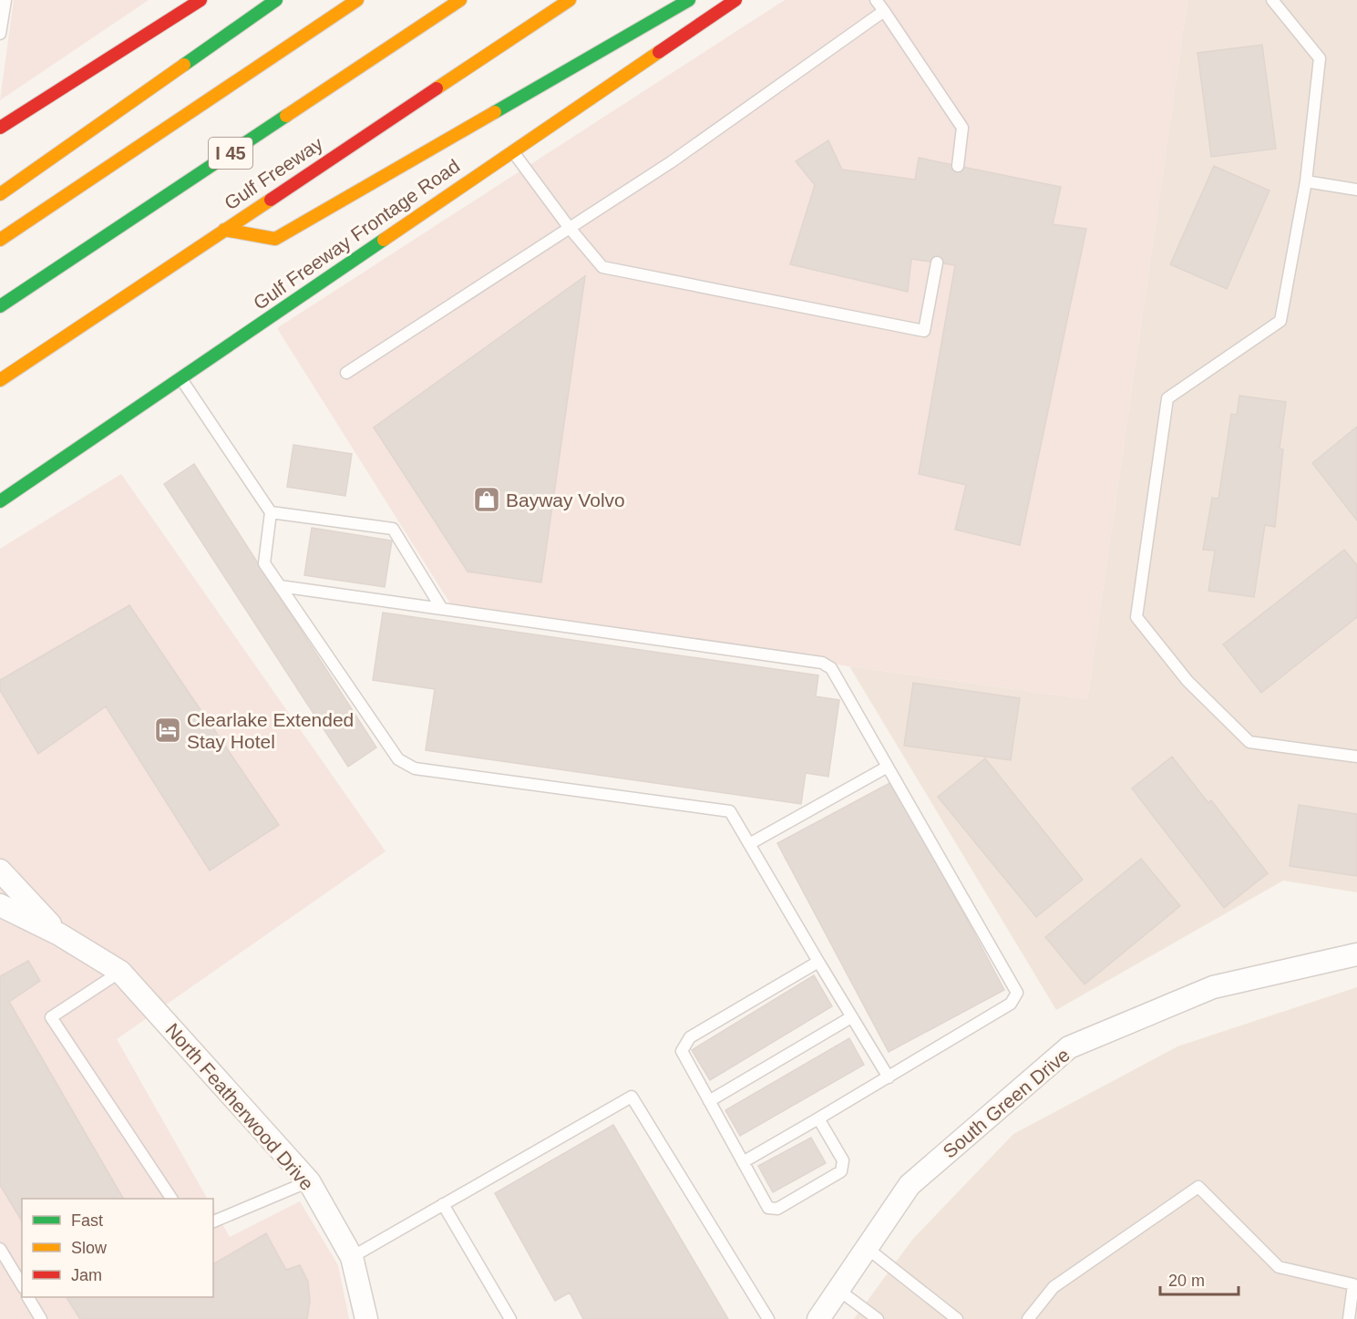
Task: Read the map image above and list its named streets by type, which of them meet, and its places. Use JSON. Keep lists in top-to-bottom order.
{
  "streets": {
    "main road": ["I 45", "Gulf Freeway", "Gulf Freeway Frontage Road"],
    "street": ["South Green Drive", "North Featherwood Drive"]
  },
  "places": {
    "shop": ["Bayway Volvo"],
    "hotel": ["Clearlake Extended Stay Hotel"]
  },
  "legend": ["Fast", "Slow", "Jam"],
  "scale_bar": "20 m"
}
